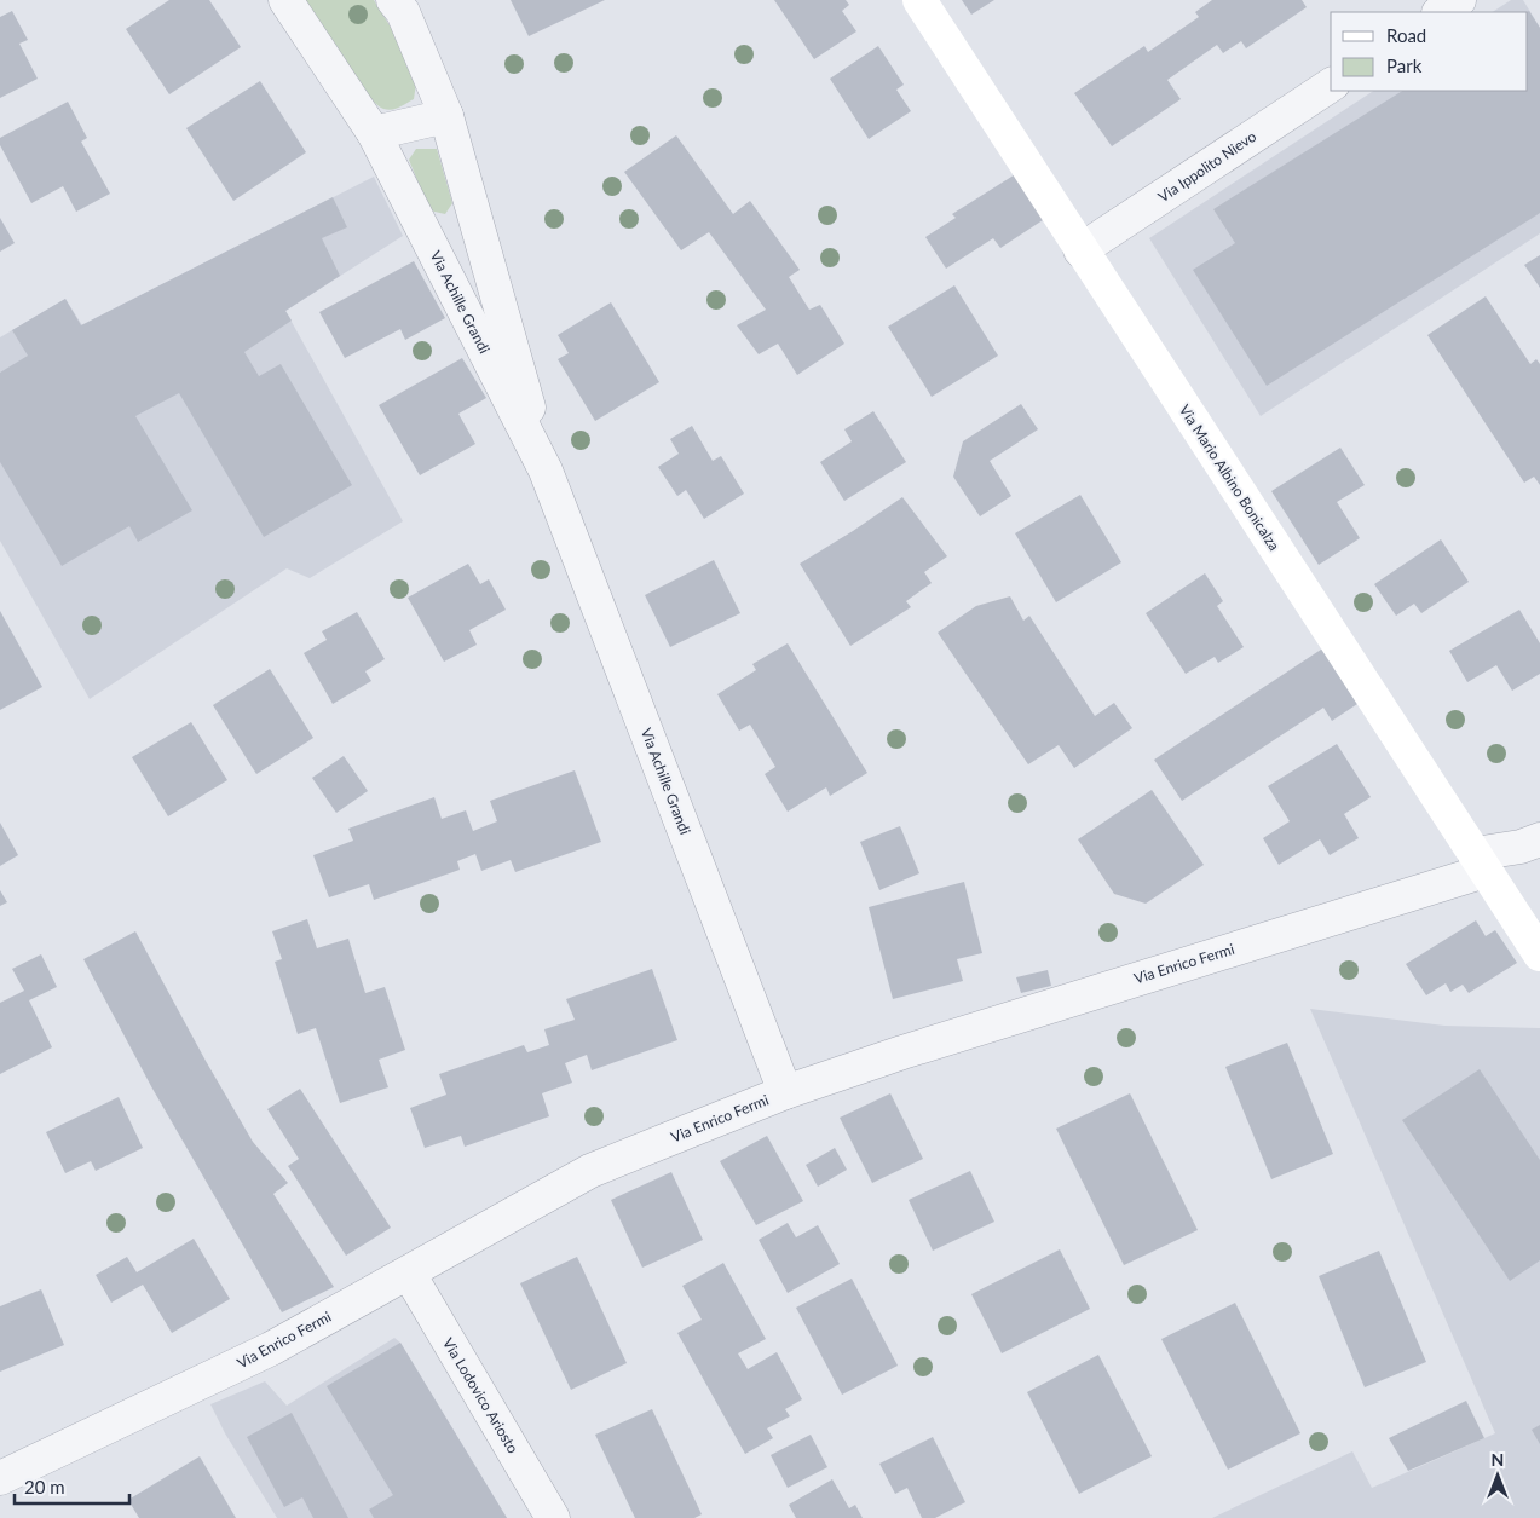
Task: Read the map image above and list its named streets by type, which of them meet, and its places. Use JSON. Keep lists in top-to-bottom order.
{
  "streets": {
    "main road": ["Via Mario Albino Bonicalza"],
    "street": [
      "Via Ippolito Nievo",
      "Via Achille Grandi",
      "Via Enrico Fermi",
      "Via Lodovico Ariosto"
    ]
  },
  "crossings": [
    ["Via Ippolito Nievo", "Via Mario Albino Bonicalza"],
    ["Via Achille Grandi", "Via Enrico Fermi"],
    ["Via Mario Albino Bonicalza", "Via Enrico Fermi"],
    ["Via Enrico Fermi", "Via Lodovico Ariosto"]
  ],
  "legend": ["Road", "Park"],
  "scale_bar": "20 m",
  "north": "top"
}
